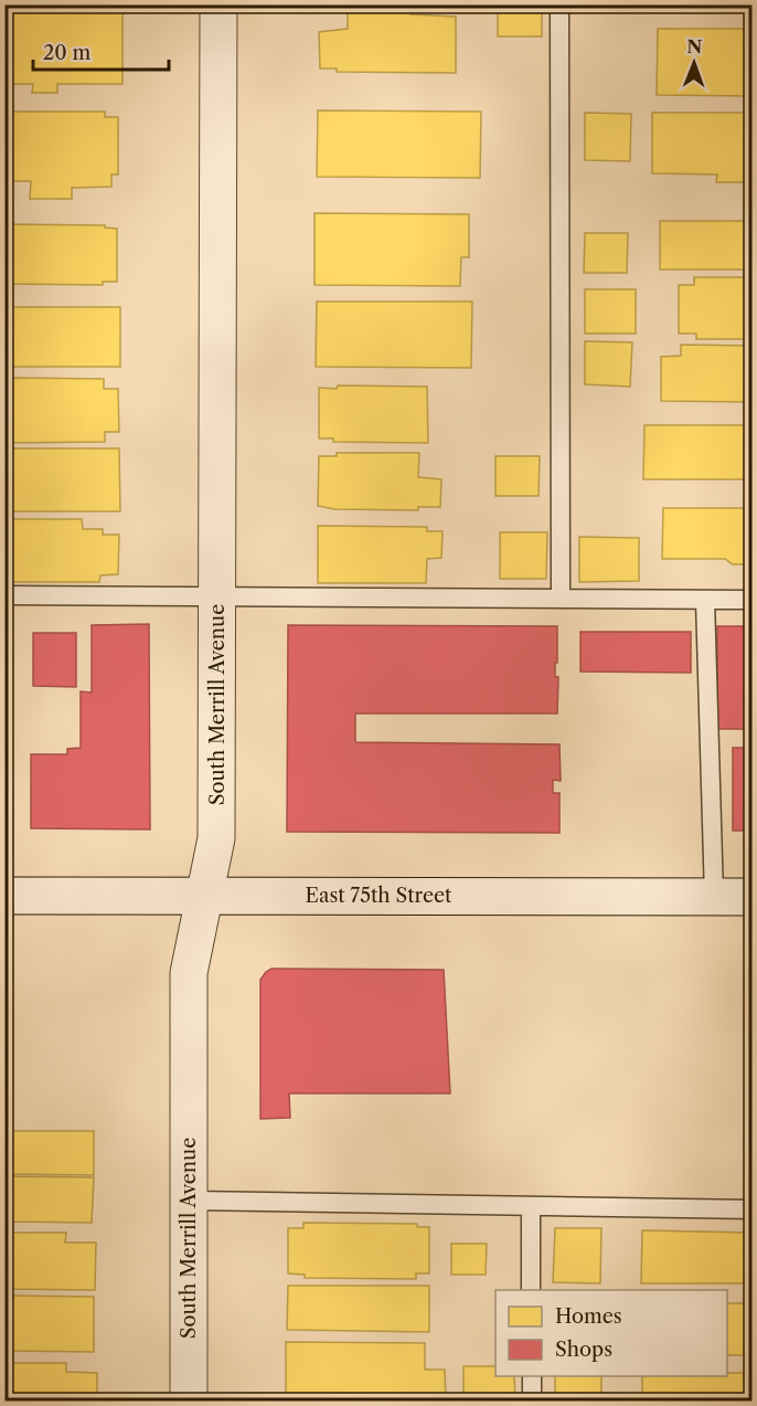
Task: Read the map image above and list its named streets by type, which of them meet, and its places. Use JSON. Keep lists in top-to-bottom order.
{
  "streets": {
    "street": ["South Merrill Avenue", "East 75th Street"]
  },
  "crossings": [
    ["South Merrill Avenue", "East 75th Street"]
  ],
  "legend": ["Homes", "Shops"],
  "scale_bar": "20 m",
  "north": "top"
}
